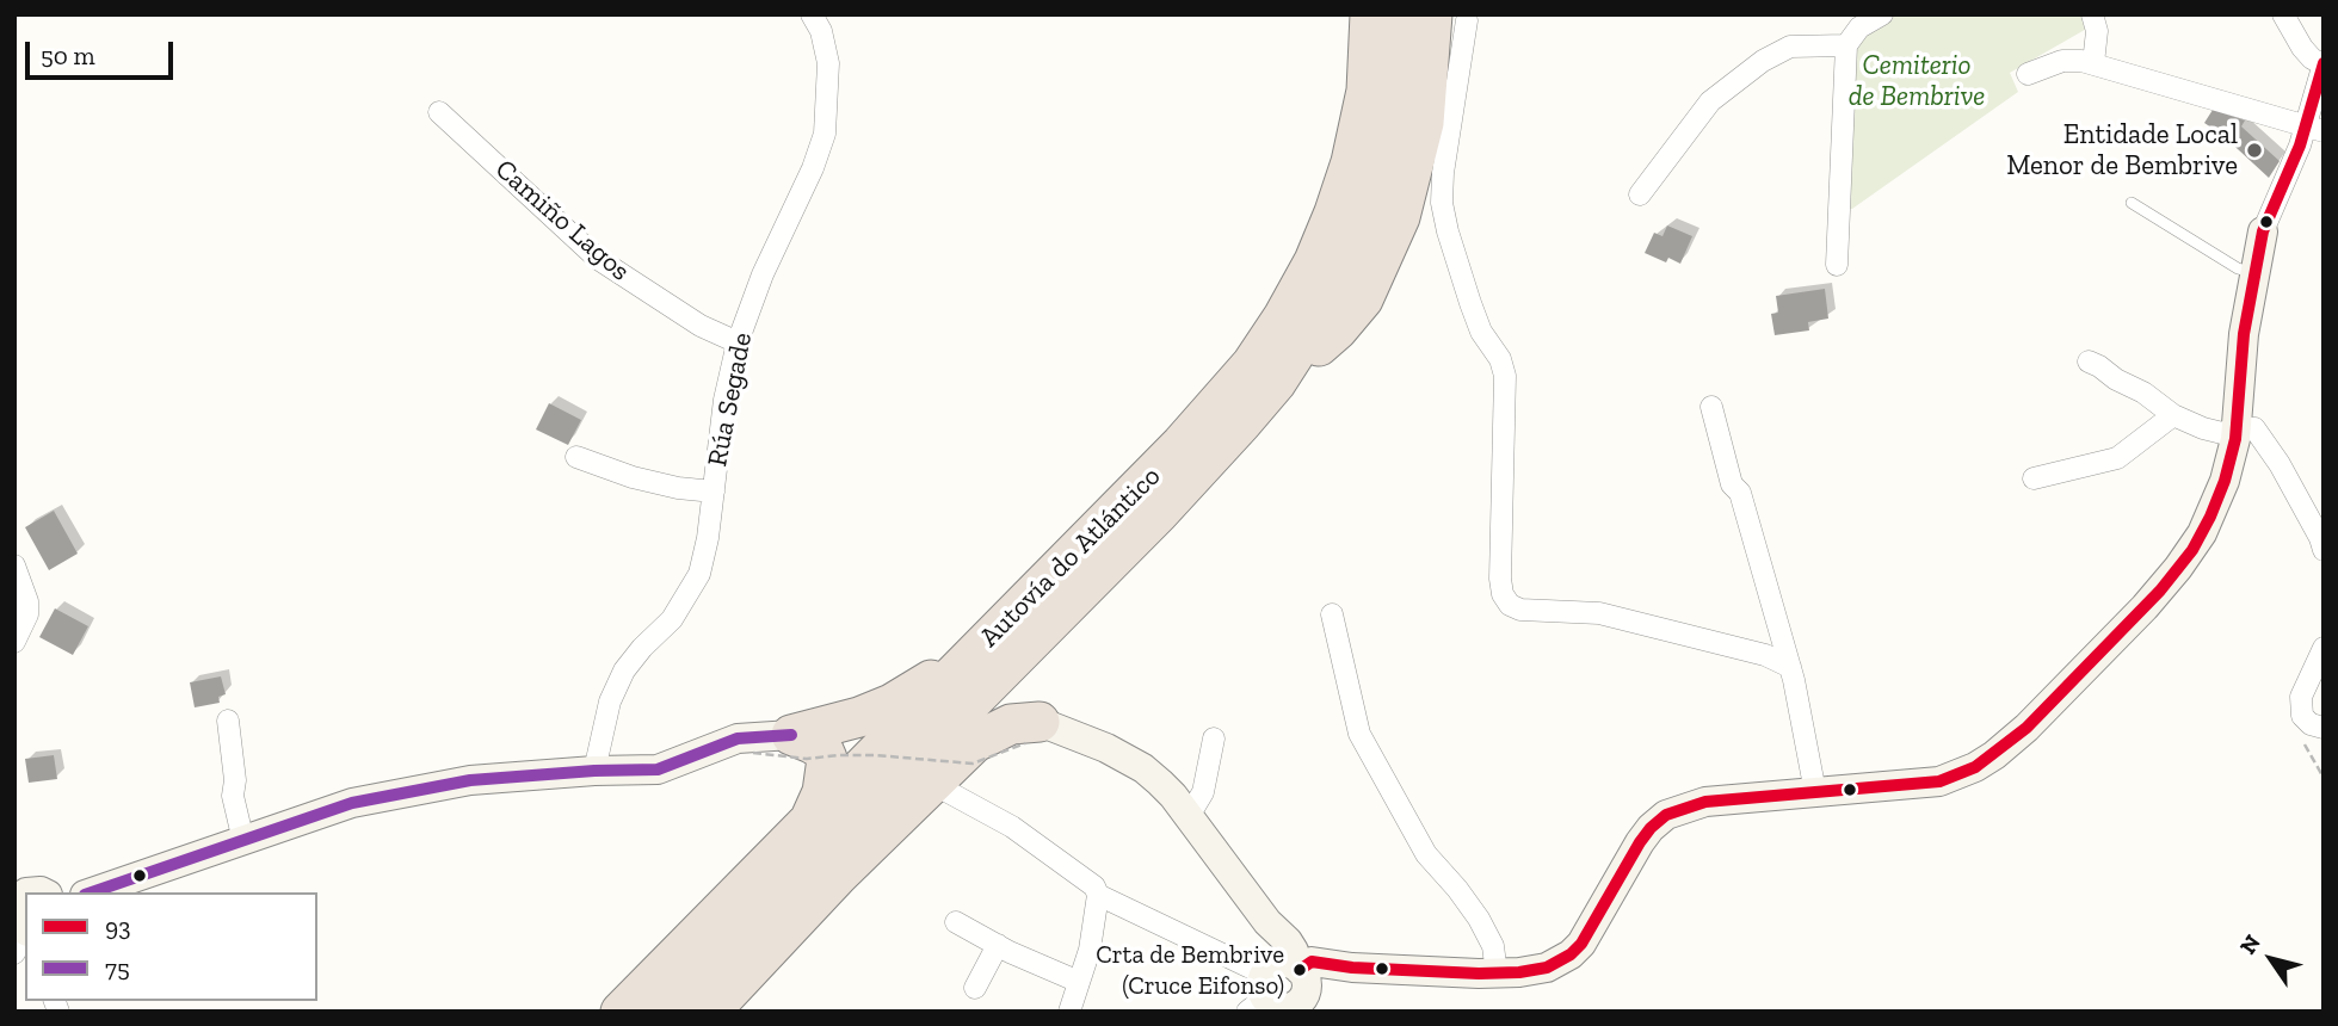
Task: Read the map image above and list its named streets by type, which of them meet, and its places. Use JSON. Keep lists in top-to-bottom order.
{
  "streets": {
    "highway": ["Autovía do Atlántico"],
    "street": ["Camiño Lagos", "Rúa Segade"]
  },
  "crossings": [
    ["Camiño Lagos", "Rúa Segade"]
  ],
  "parks": ["Cemiterio de Bembrive"],
  "places": ["Entidade Local Menor de Bembrive", "Crta de Bembrive (Cruce Eifonso)"],
  "lines": ["transit line 93", "transit line 75"],
  "legend": ["93", "75"],
  "scale_bar": "50 m",
  "north": "top left"
}
